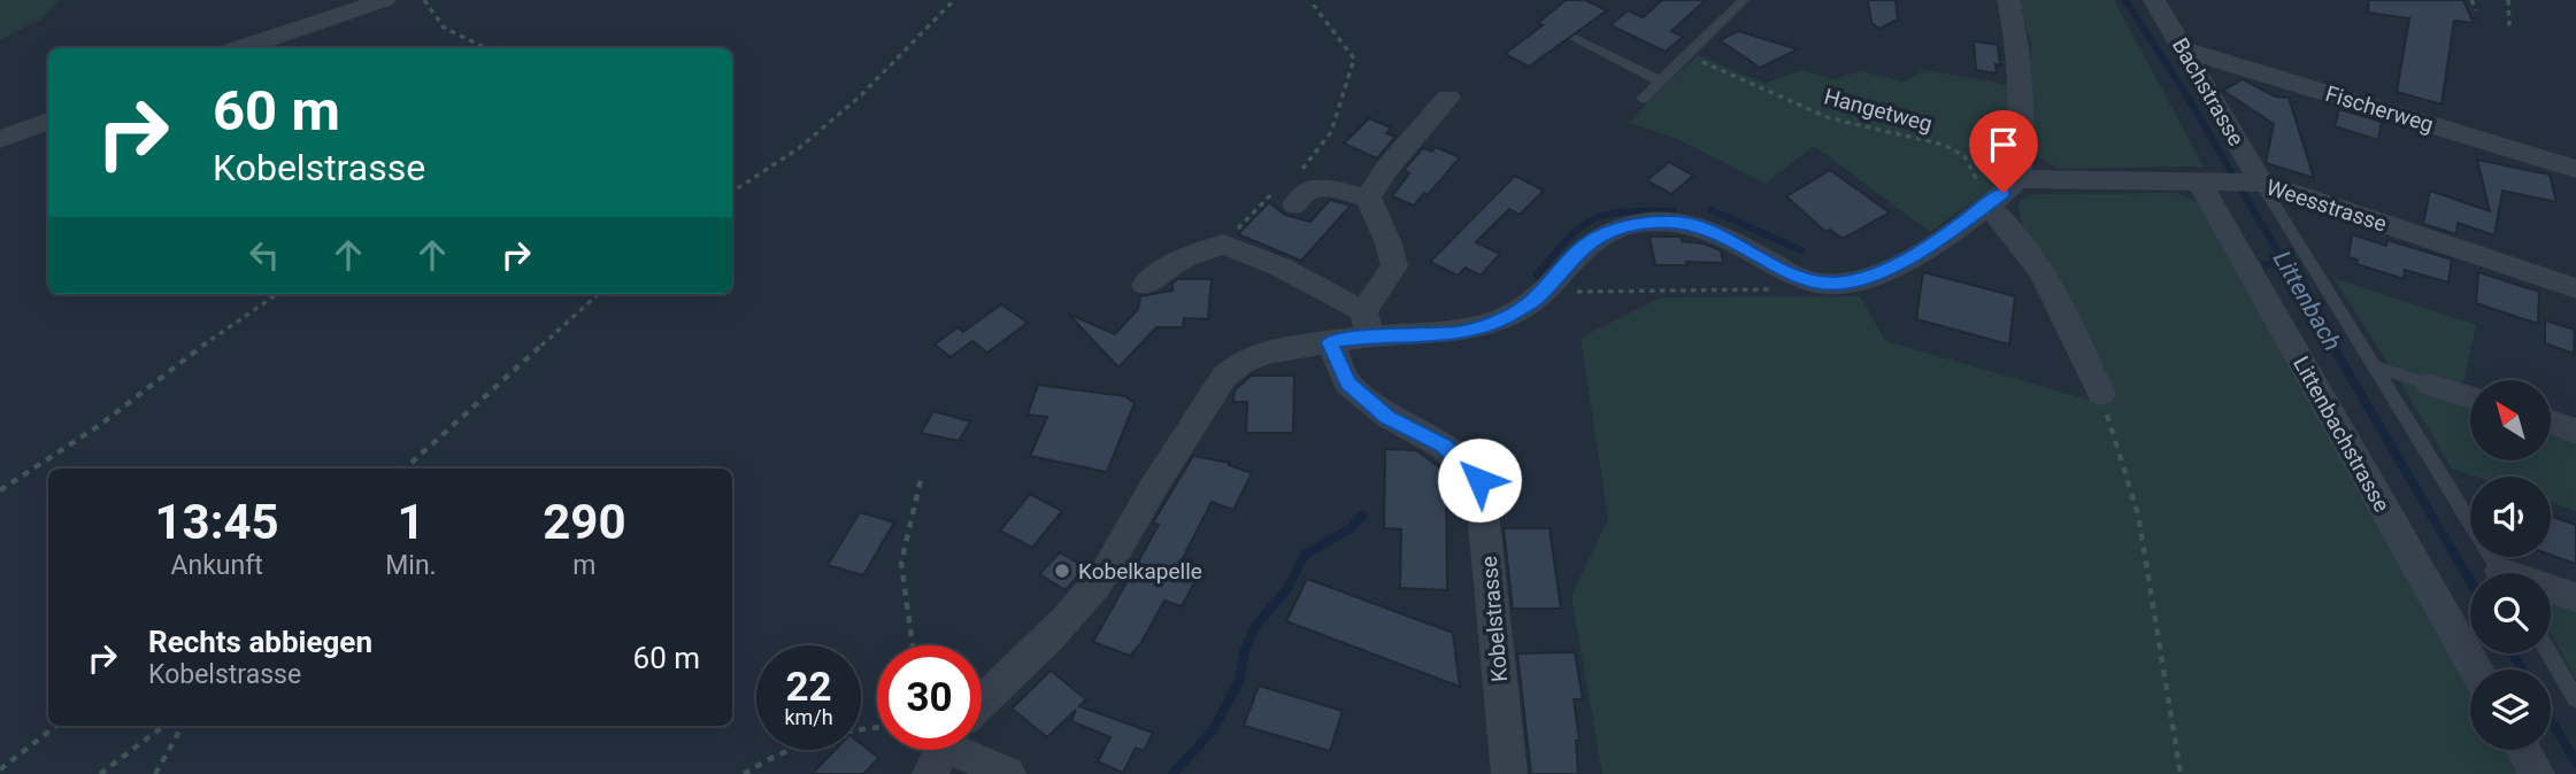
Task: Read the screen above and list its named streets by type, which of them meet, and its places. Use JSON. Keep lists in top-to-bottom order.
{
  "streets": {
    "street": [
      "Bachstrasse",
      "Fischerweg",
      "Weesstrasse",
      "Littenbachstrasse",
      "Kobelstrasse"
    ],
    "path": ["Hangetweg"]
  },
  "crossings": [
    ["Bachstrasse", "Fischerweg"],
    ["Bachstrasse", "Weesstrasse"],
    ["Weesstrasse", "Littenbachstrasse"]
  ],
  "water": ["Littenbach"],
  "places": ["Kobelkapelle"],
  "north": "top left",
  "page": {
    "turn": ["60 m", "Kobelstrasse"],
    "eta": [
      "13:45",
      "Ankunft",
      "1",
      "Min.",
      "290",
      "m"
    ],
    "list": [
      {
        "name": "Rechts abbiegen",
        "note": "Kobelstrasse",
        "value": "60 m"
      }
    ],
    "speed": "22 km/h",
    "limit": "30"
  }
}
